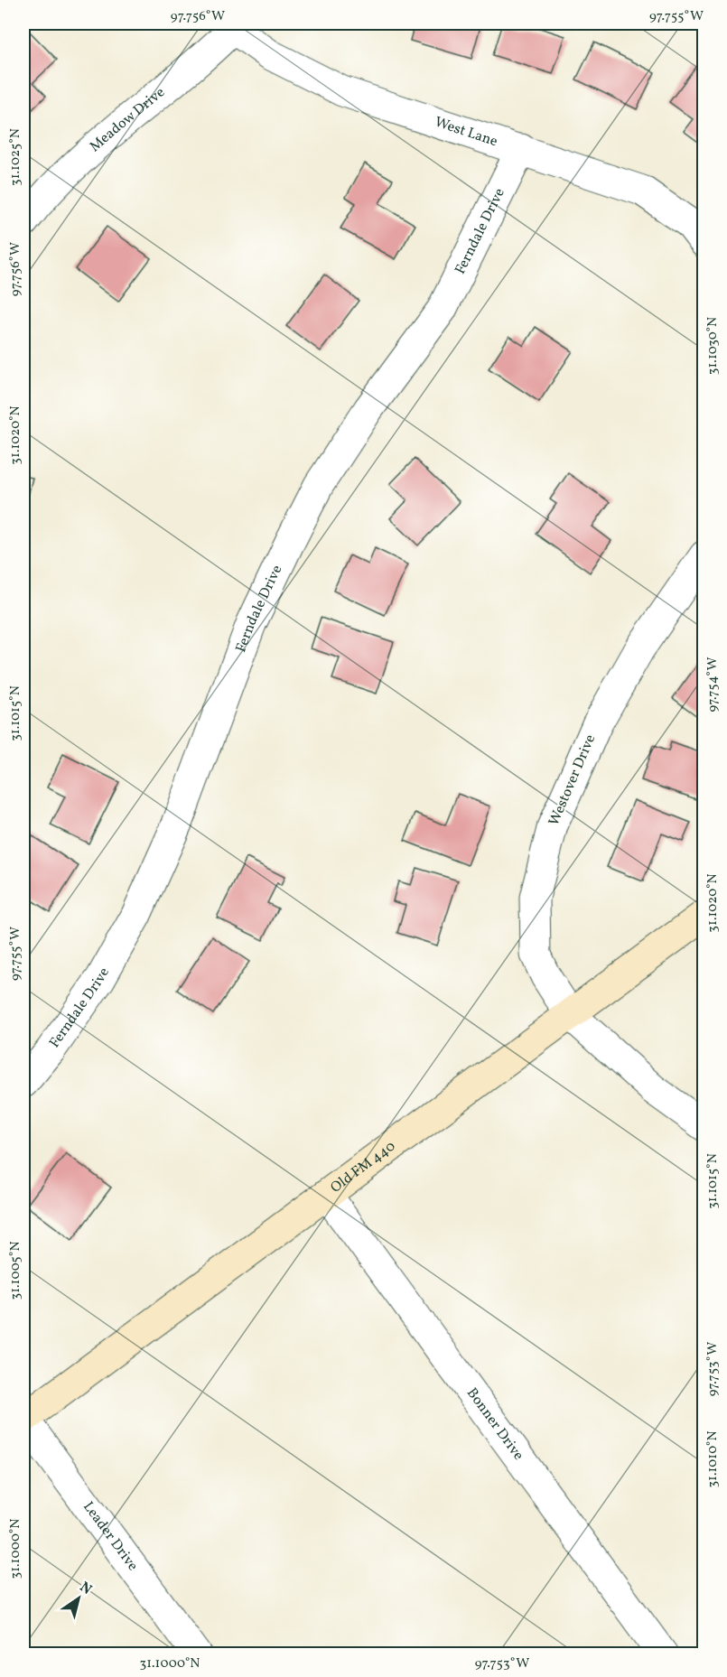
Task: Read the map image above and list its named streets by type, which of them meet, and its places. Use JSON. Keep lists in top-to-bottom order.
{
  "streets": {
    "street": [
      "Meadow Drive",
      "West Lane",
      "Ferndale Drive",
      "Westover Drive",
      "Old FM 440",
      "Bonner Drive",
      "Leader Drive"
    ]
  },
  "crossings": [
    ["Meadow Drive", "West Lane"],
    ["West Lane", "Ferndale Drive"],
    ["Westover Drive", "Old FM 440"],
    ["Old FM 440", "Bonner Drive"],
    ["Old FM 440", "Leader Drive"]
  ],
  "north": "top right",
  "coordinates": [
    "97.756°W",
    "97.755°W",
    "31.1025°N",
    "31.1030°N",
    "31.1020°N",
    "97.754°W",
    "31.1015°N",
    "31.1005°N",
    "97.753°W",
    "31.1010°N",
    "31.1000°N"
  ]
}
